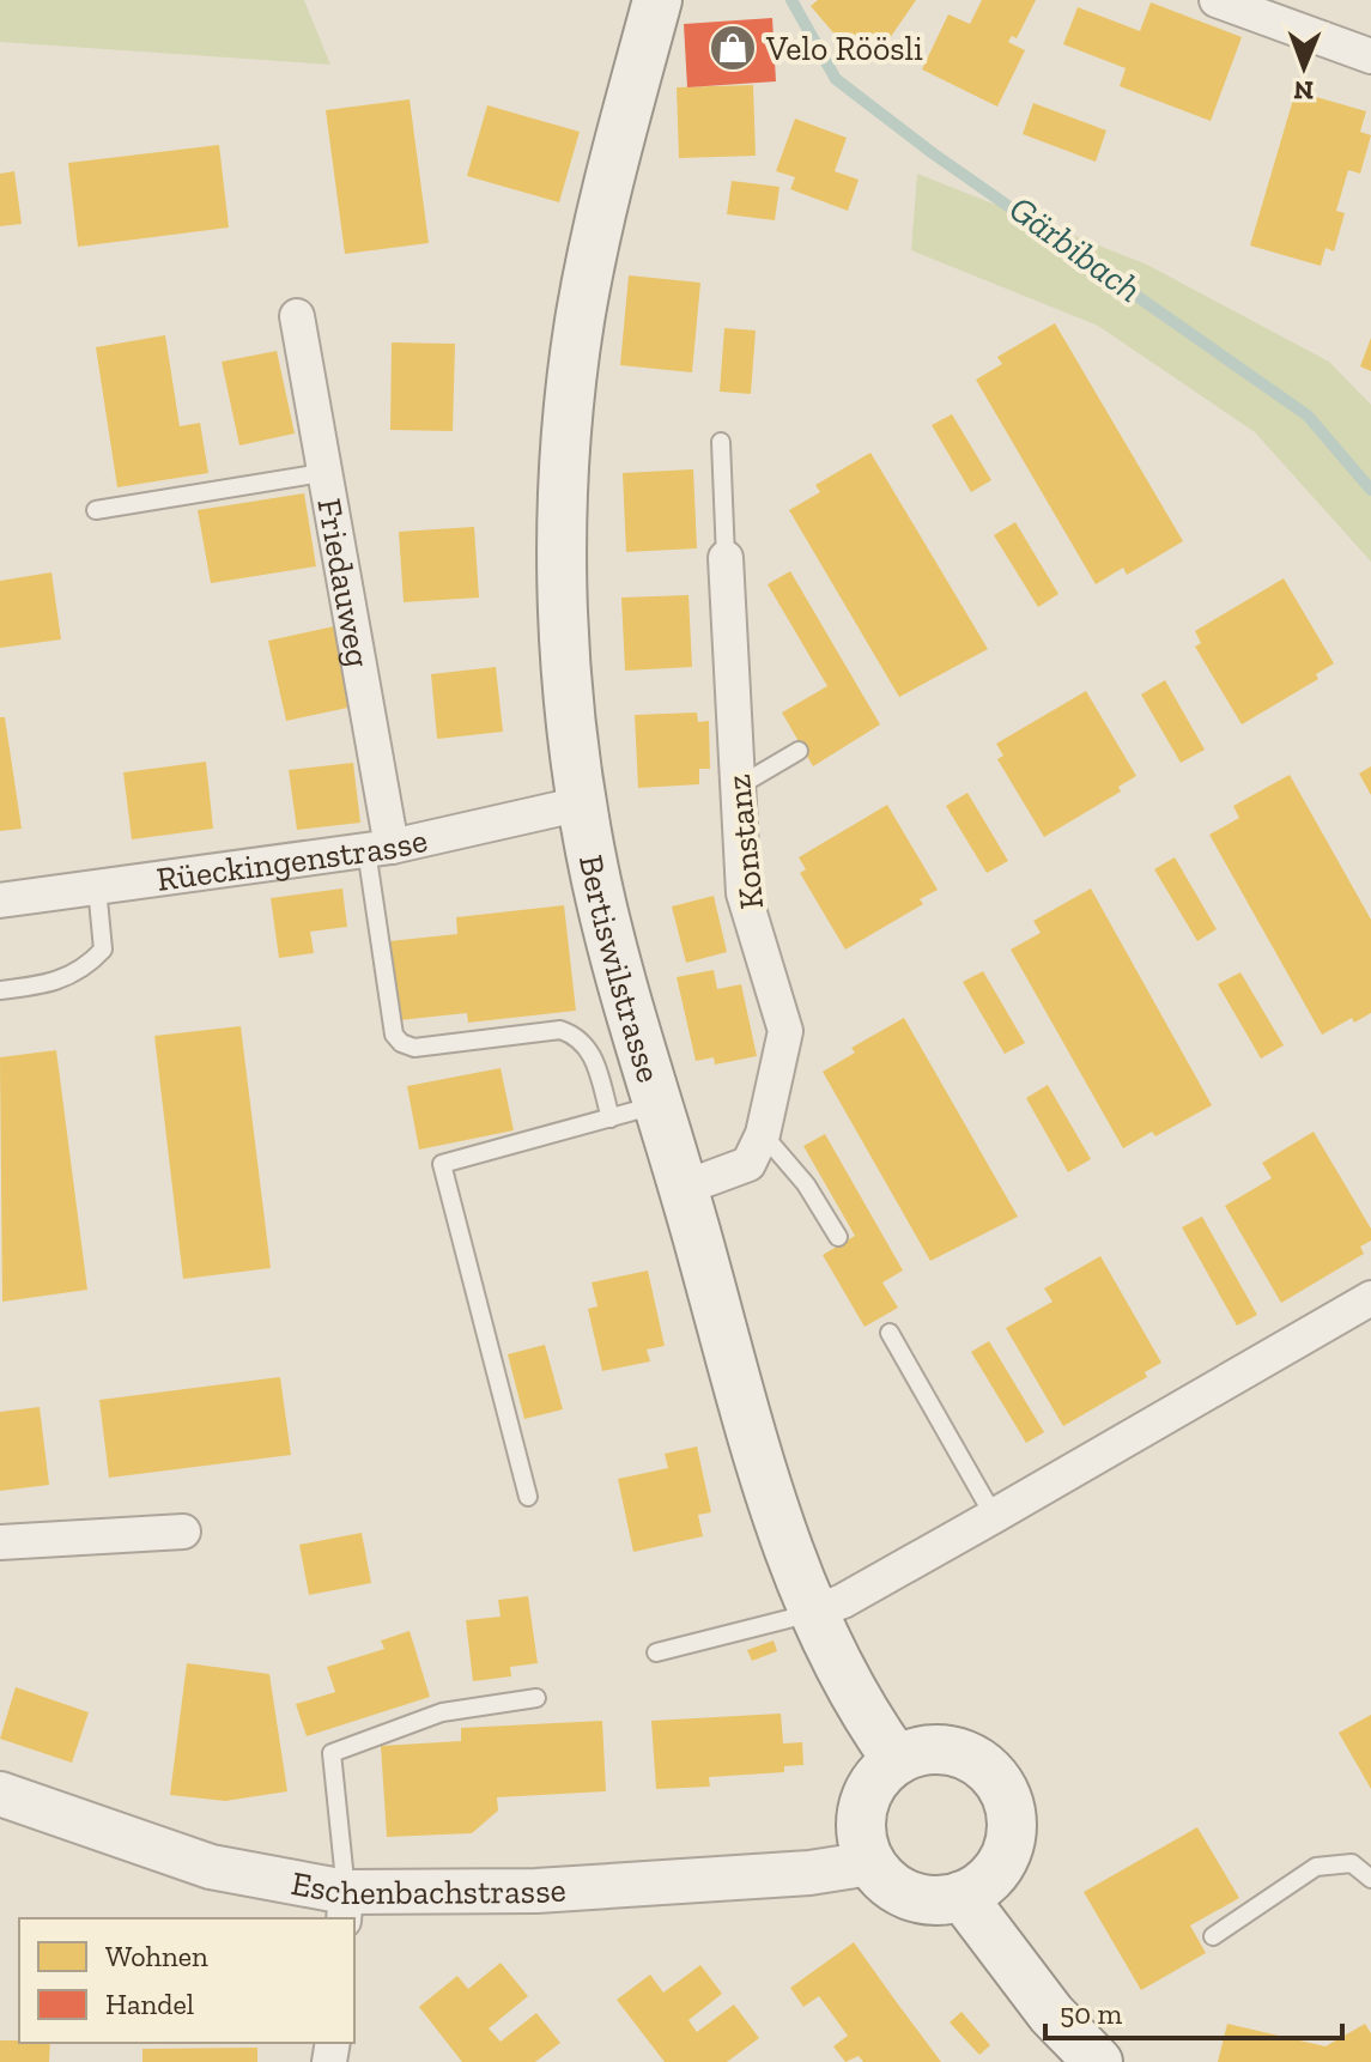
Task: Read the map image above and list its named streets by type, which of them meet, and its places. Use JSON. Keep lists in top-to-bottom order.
{
  "streets": {
    "main road": ["Bertiswilstrasse"],
    "street": [
      "Friedauweg",
      "Konstanz",
      "Rüeckingenstrasse",
      "Eschenbachstrasse"
    ]
  },
  "crossings": [
    ["Friedauweg", "Rüeckingenstrasse"],
    ["Konstanz", "Bertiswilstrasse"],
    ["Rüeckingenstrasse", "Bertiswilstrasse"],
    ["Bertiswilstrasse", "Eschenbachstrasse"]
  ],
  "water": ["Gärbibach"],
  "places": {
    "shop": ["Velo Röösli"]
  },
  "legend": ["Wohnen", "Handel"],
  "scale_bar": "50 m",
  "north": "bottom"
}
